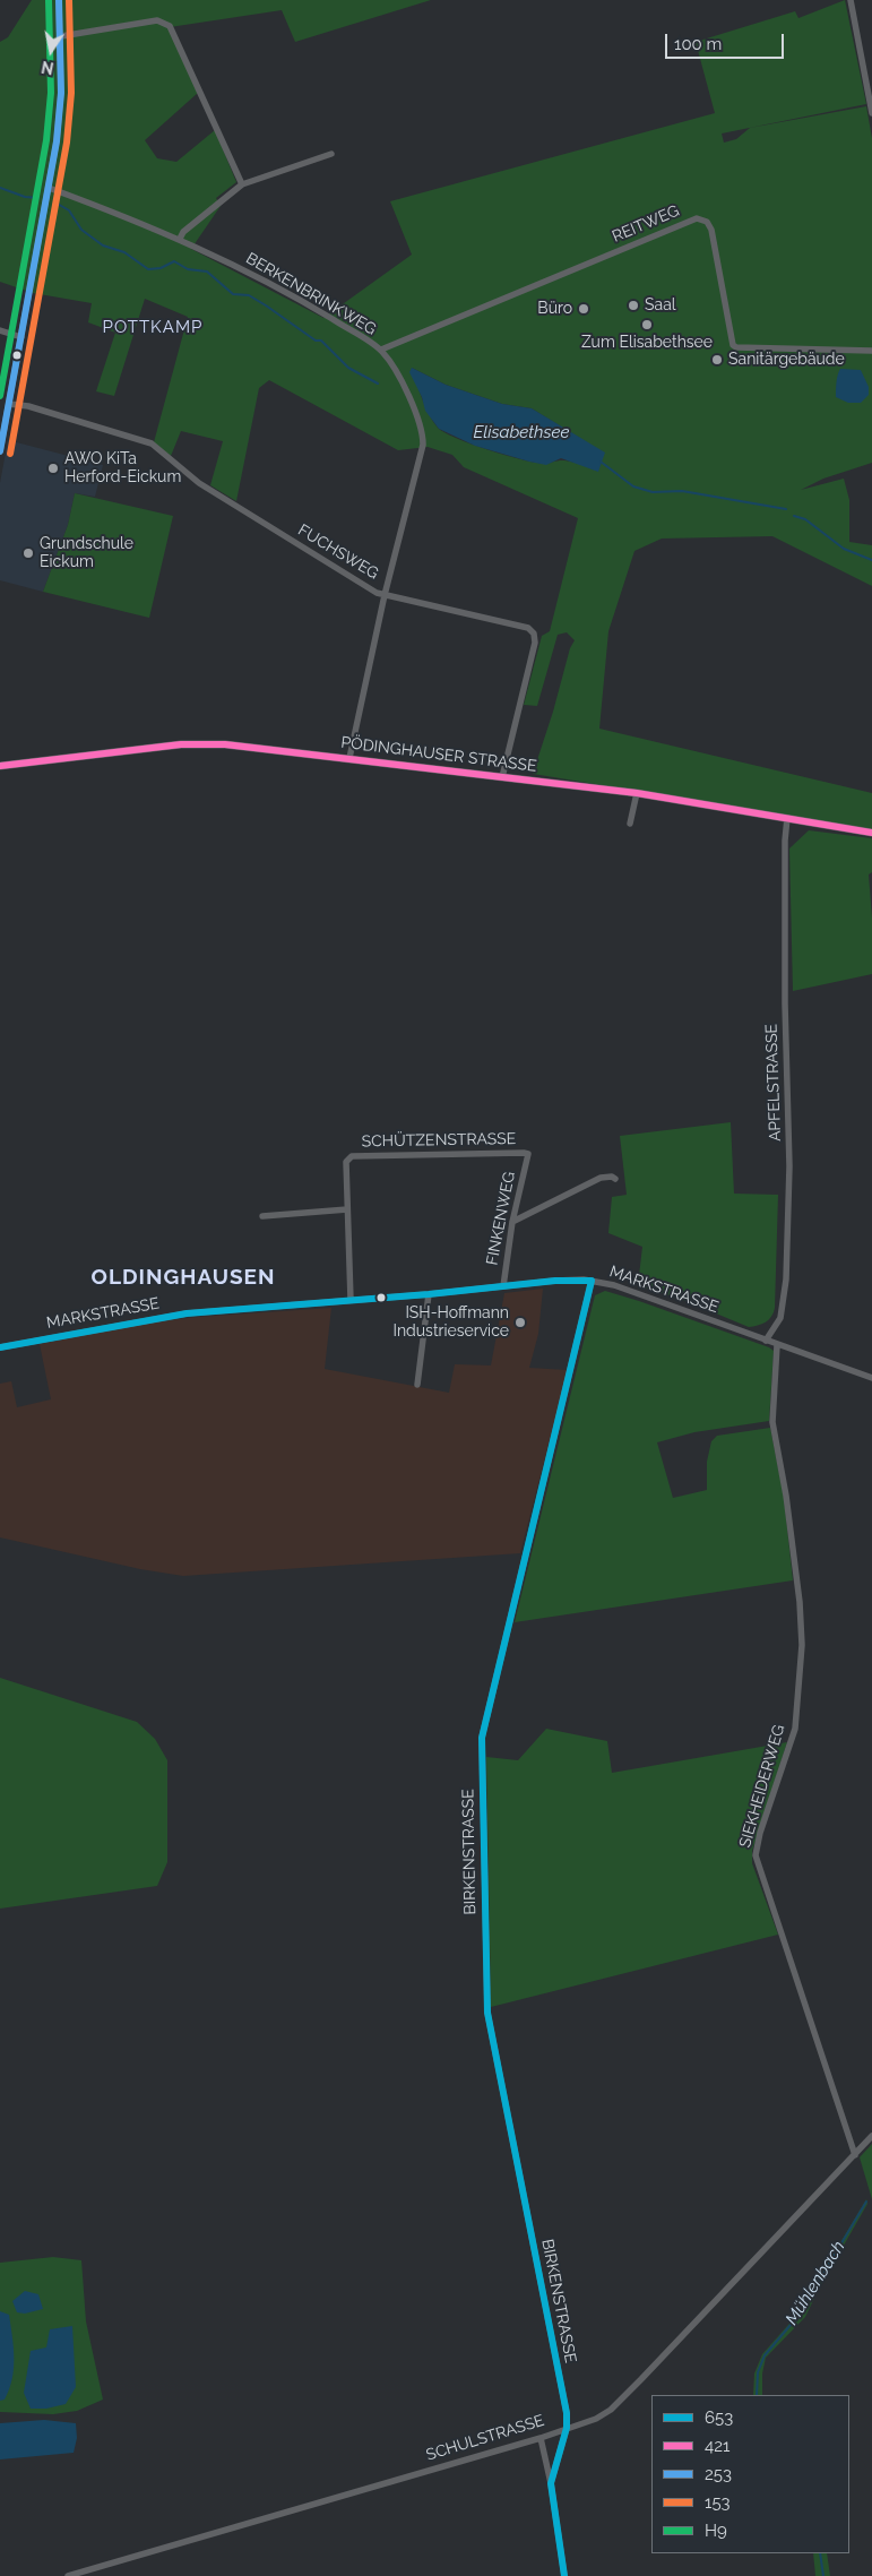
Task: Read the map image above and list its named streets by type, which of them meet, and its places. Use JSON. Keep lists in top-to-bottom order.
{
  "streets": {
    "street": [
      "REITWEG",
      "BERKENBRINKWEG",
      "FUCHSWEG",
      "PÖDINGHAUSER STRASSE",
      "APFELSTRASSE",
      "SCHÜTZENSTRASSE",
      "FINKENWEG",
      "MARKSTRASSE",
      "SIEKHEIDERWEG",
      "BIRKENSTRASSE",
      "SCHULSTRASSE"
    ]
  },
  "crossings": [
    ["REITWEG", "BERKENBRINKWEG"],
    ["BERKENBRINKWEG", "FUCHSWEG"],
    ["BERKENBRINKWEG", "PÖDINGHAUSER STRASSE"],
    ["FUCHSWEG", "PÖDINGHAUSER STRASSE"],
    ["PÖDINGHAUSER STRASSE", "APFELSTRASSE"],
    ["APFELSTRASSE", "MARKSTRASSE"],
    ["SCHÜTZENSTRASSE", "FINKENWEG"],
    ["FINKENWEG", "MARKSTRASSE"],
    ["MARKSTRASSE", "SIEKHEIDERWEG"],
    ["MARKSTRASSE", "BIRKENSTRASSE"],
    ["SIEKHEIDERWEG", "SCHULSTRASSE"],
    ["BIRKENSTRASSE", "SCHULSTRASSE"]
  ],
  "districts": ["POTTKAMP", "OLDINGHAUSEN"],
  "water": ["Elisabethsee", "Mühlenbach"],
  "places": [
    "Saal",
    "Büro",
    "Zum Elisabethsee",
    "Sanitärgebäude",
    "AWO KiTa Herford-Eickum",
    "Grundschule Eickum",
    "ISH-Hoffmann Industrieservice"
  ],
  "lines": [
    "transit line 253",
    "transit line 153",
    "transit line H9",
    "transit line 421",
    "transit line 653"
  ],
  "legend": [
    "653",
    "421",
    "253",
    "153",
    "H9"
  ],
  "scale_bar": "100 m",
  "north": "bottom"
}
